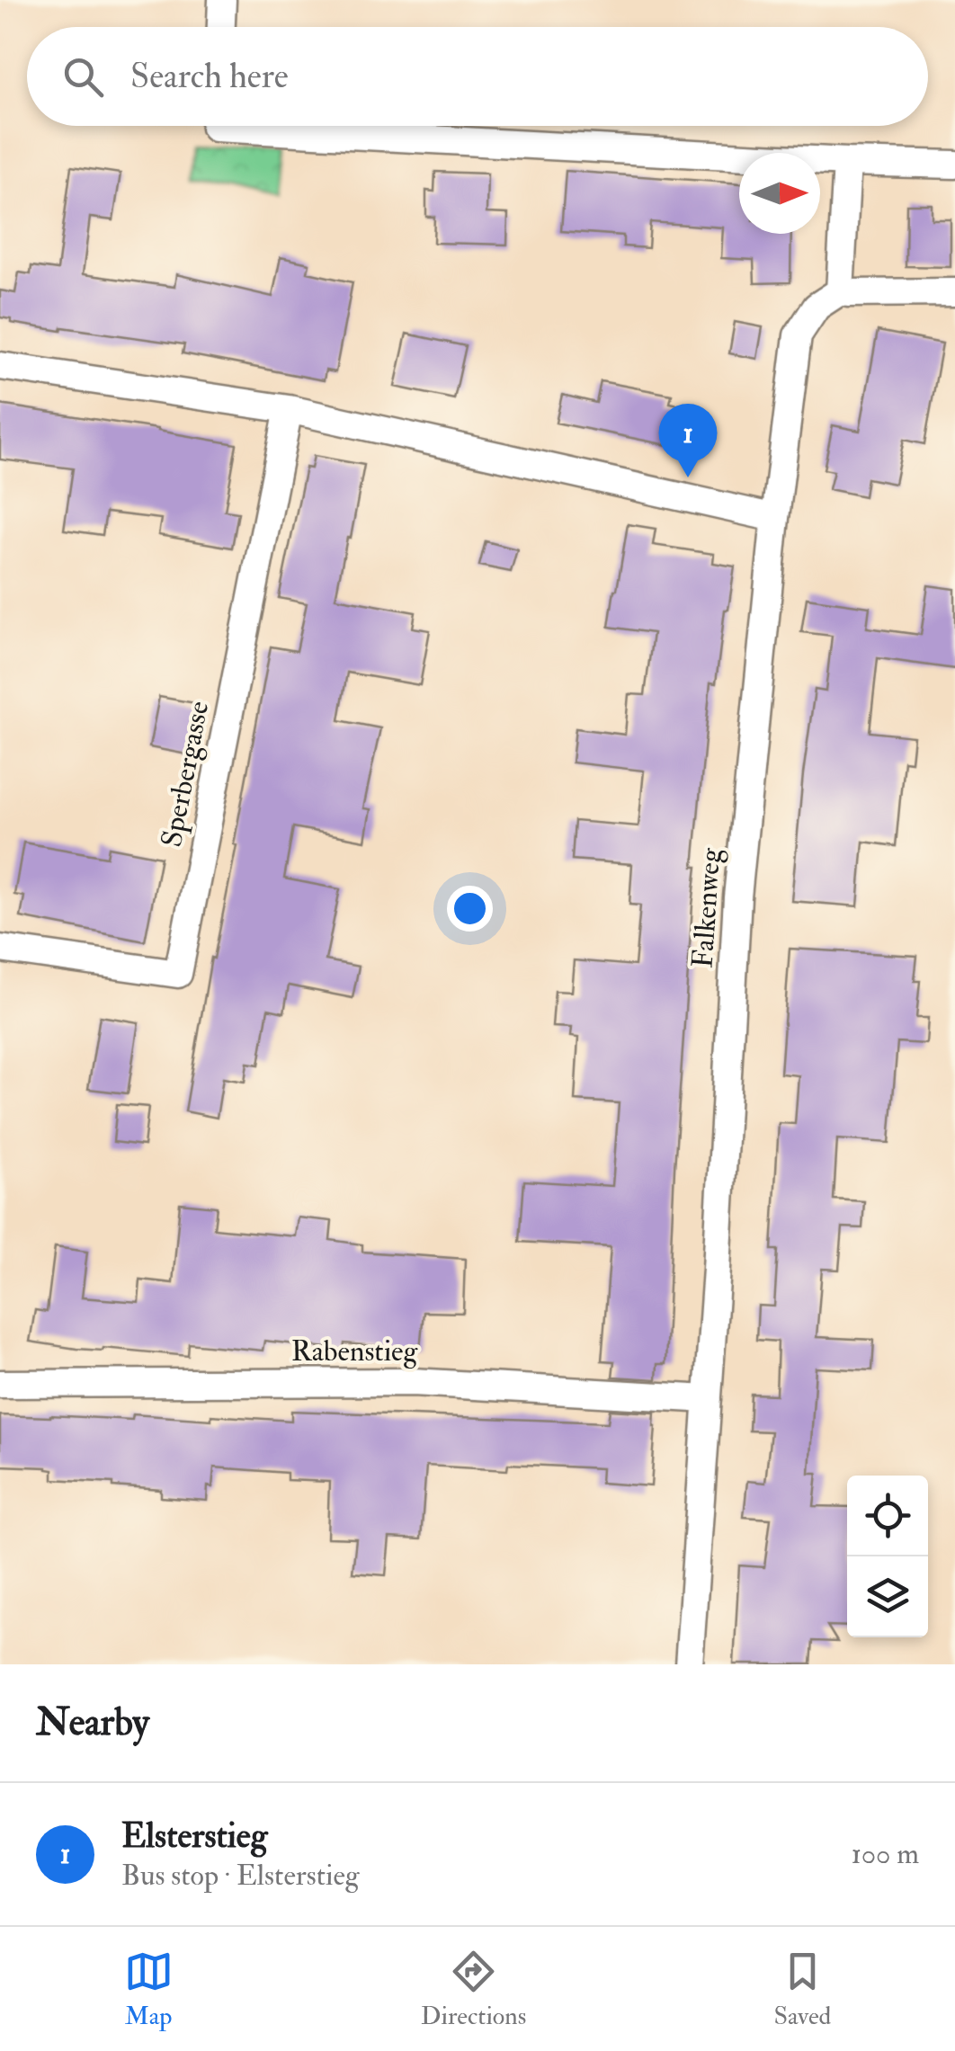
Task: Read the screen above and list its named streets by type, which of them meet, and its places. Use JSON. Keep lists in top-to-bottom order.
{
  "streets": {
    "street": ["Sperbergasse", "Falkenweg", "Rabenstieg"]
  },
  "crossings": [
    ["Falkenweg", "Rabenstieg"]
  ],
  "north": "right",
  "page": {
    "search": "Search here",
    "pins": "1",
    "heading": "Nearby",
    "list": [
      {
        "mark": "1",
        "name": "Elsterstieg",
        "note": "Bus stop · Elsterstieg",
        "value": "100 m"
      }
    ],
    "nav": ["Map", "Directions", "Saved"]
  }
}
